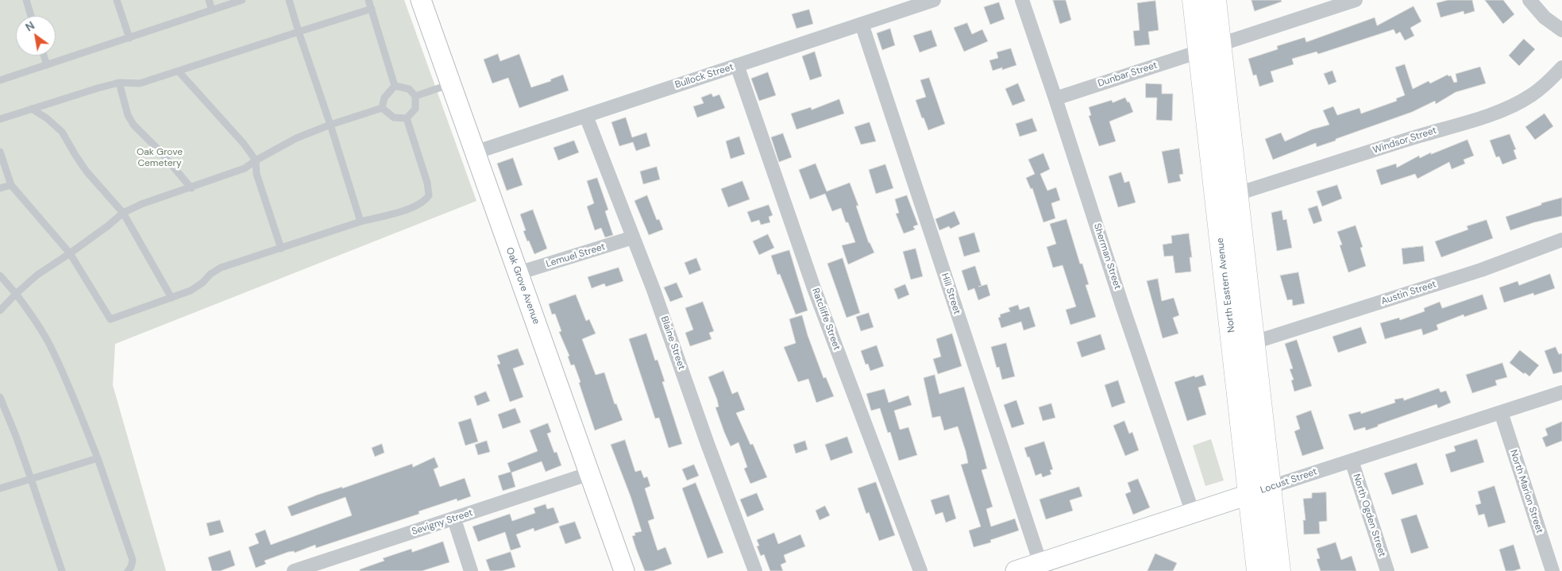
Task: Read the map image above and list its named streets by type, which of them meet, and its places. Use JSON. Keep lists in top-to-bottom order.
{
  "streets": {
    "main road": ["North Eastern Avenue"],
    "street": [
      "Dunbar Street",
      "Bullock Street",
      "Windsor Street",
      "Lemuel Street",
      "Sherman Street",
      "Oak Grove Avenue",
      "Austin Street",
      "Hill Street",
      "Ratcliffe Street",
      "Blaine Street",
      "Locust Street",
      "North Marion Street",
      "North Ogden Street",
      "Sevigny Street"
    ]
  },
  "crossings": [
    ["Dunbar Street", "Sherman Street"],
    ["Dunbar Street", "North Eastern Avenue"],
    ["Bullock Street", "Oak Grove Avenue"],
    ["Bullock Street", "Hill Street"],
    ["Bullock Street", "Ratcliffe Street"],
    ["Bullock Street", "Blaine Street"],
    ["Lemuel Street", "Oak Grove Avenue"],
    ["Lemuel Street", "Blaine Street"],
    ["Sherman Street", "Locust Street"],
    ["North Eastern Avenue", "Locust Street"],
    ["Oak Grove Avenue", "Sevigny Street"],
    ["Hill Street", "Locust Street"],
    ["Locust Street", "North Marion Street"],
    ["Locust Street", "North Ogden Street"]
  ],
  "parks": ["Oak Grove Cemetery"],
  "north": "top left"
}
